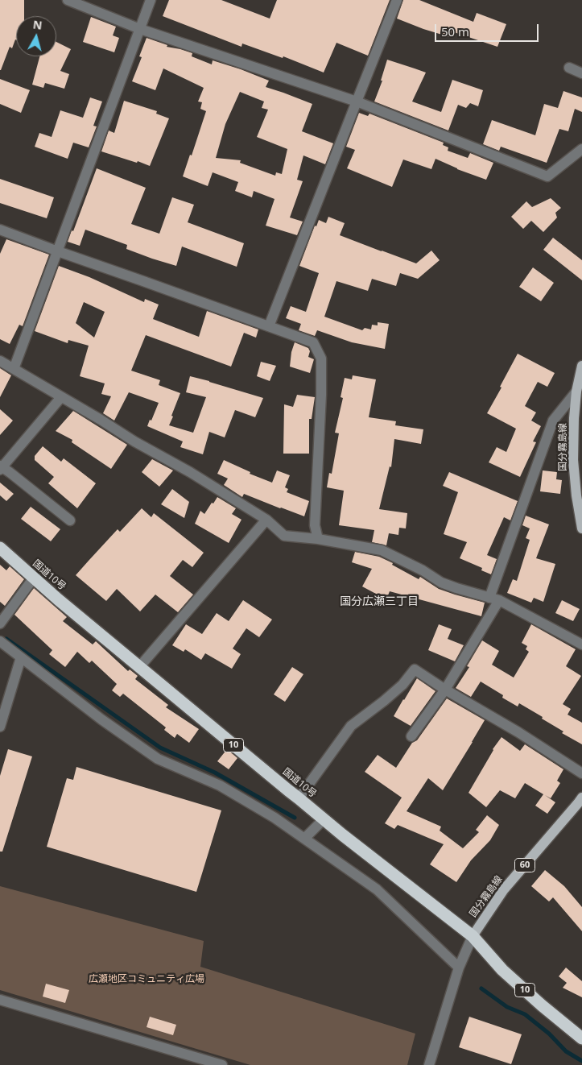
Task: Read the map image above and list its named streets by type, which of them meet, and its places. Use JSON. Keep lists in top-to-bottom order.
{
  "streets": {
    "highway": ["国道10号", "10"],
    "main road": ["国分霧島線", "60"]
  },
  "crossings": [
    ["国分霧島線", "国道10号"]
  ],
  "districts": ["国分広瀬三丁目"],
  "parks": ["広瀬地区コミュニティ広場"],
  "scale_bar": "50 m",
  "north": "top"
}
